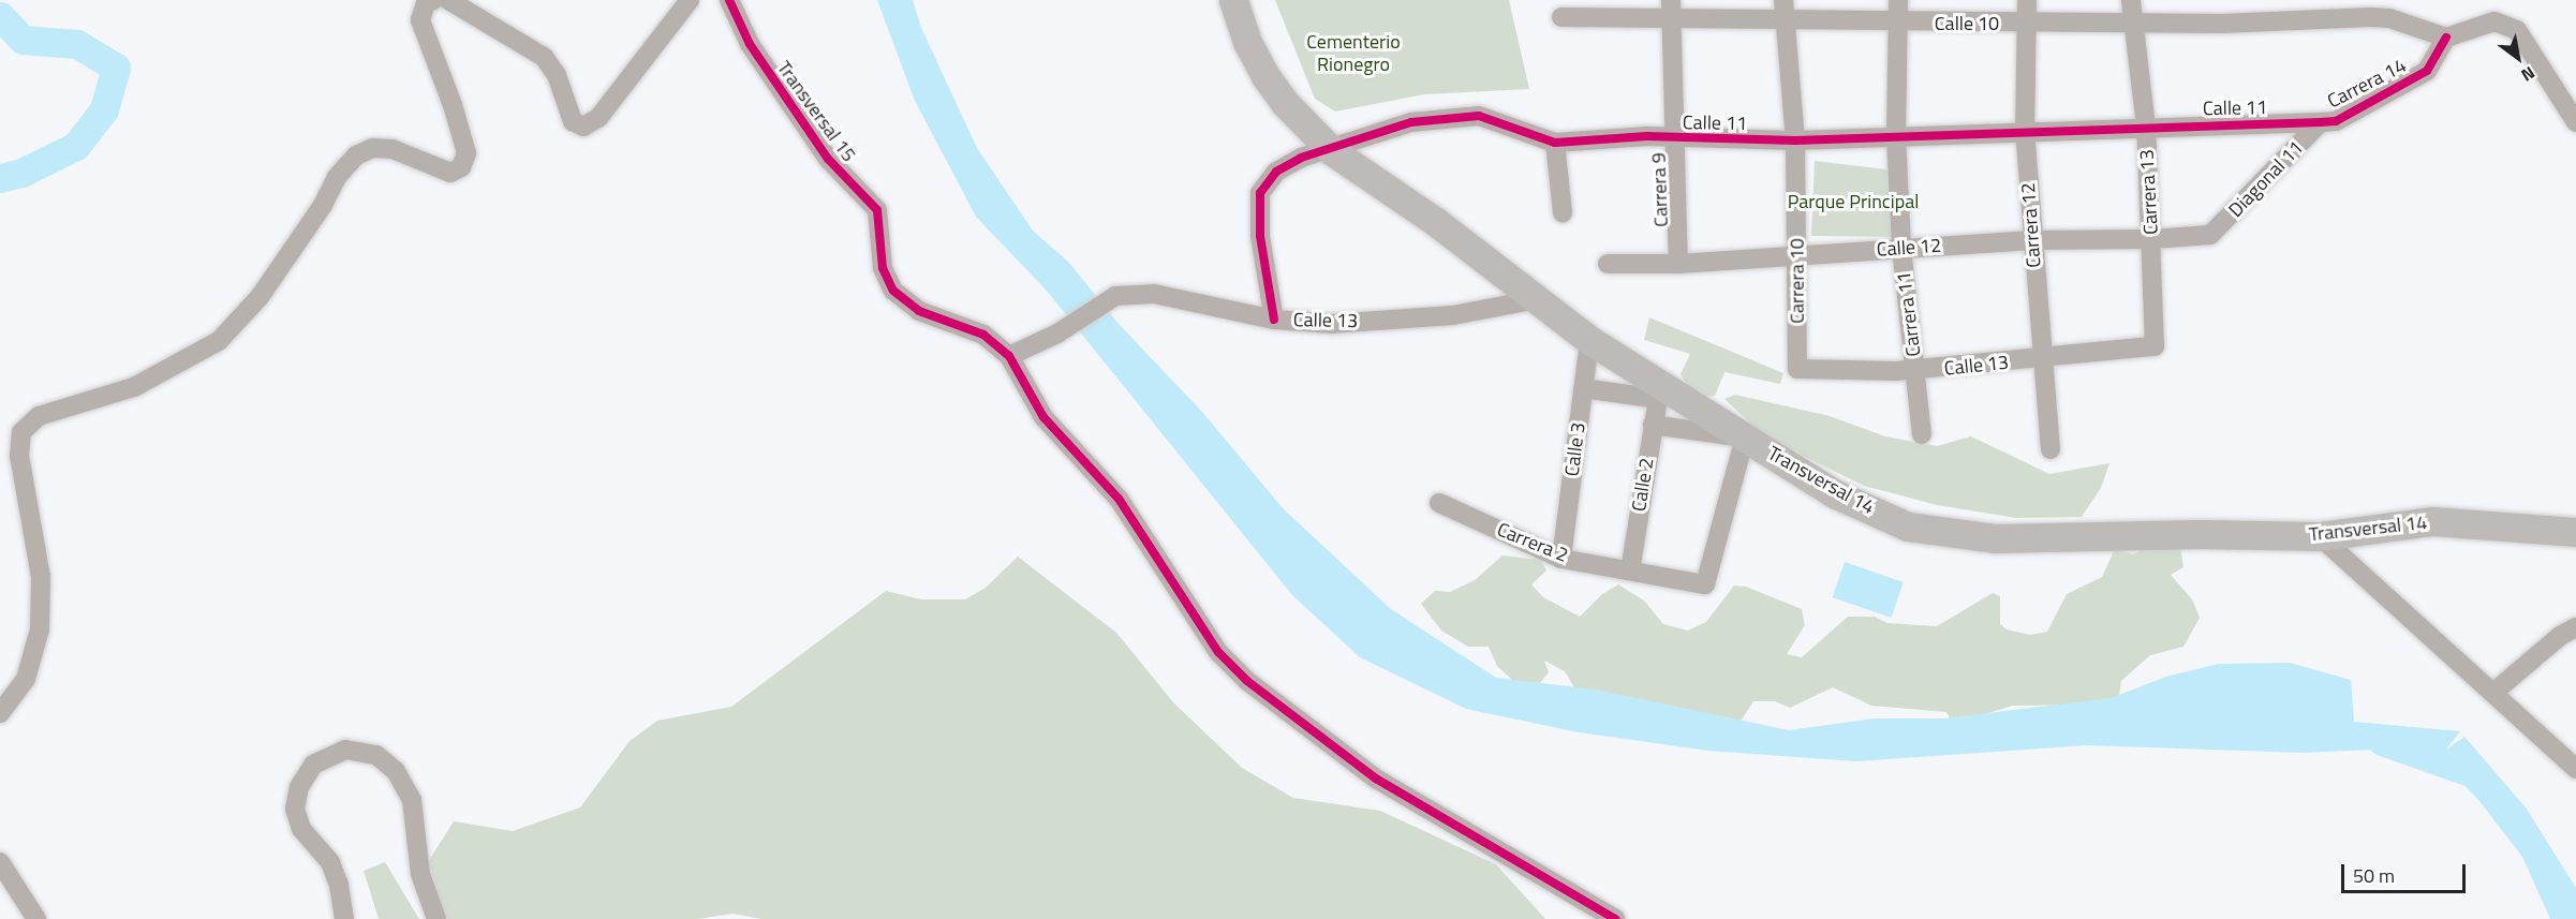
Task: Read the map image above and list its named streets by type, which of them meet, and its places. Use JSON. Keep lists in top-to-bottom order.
{
  "streets": {
    "highway": ["Transversal 14"],
    "street": [
      "Calle 10",
      "Carrera 14",
      "Calle 11",
      "Transversal 15",
      "Diagonal 11",
      "Carrera 9",
      "Carrera 13",
      "Carrera 12",
      "Calle 12",
      "Carrera 10",
      "Carrera 11",
      "Calle 13",
      "Calle 3",
      "Calle 2",
      "Carrera 2"
    ]
  },
  "crossings": [
    ["Calle 10", "Carrera 14"],
    ["Calle 10", "Carrera 9"],
    ["Calle 10", "Carrera 13"],
    ["Calle 10", "Carrera 12"],
    ["Calle 10", "Carrera 10"],
    ["Calle 10", "Carrera 11"],
    ["Carrera 14", "Calle 11"],
    ["Carrera 14", "Diagonal 11"],
    ["Calle 11", "Diagonal 11"],
    ["Calle 11", "Carrera 9"],
    ["Calle 11", "Carrera 13"],
    ["Calle 11", "Carrera 12"],
    ["Calle 11", "Carrera 10"],
    ["Calle 11", "Carrera 11"],
    ["Calle 11", "Calle 13"],
    ["Calle 11", "Transversal 14"],
    ["Transversal 15", "Calle 13"],
    ["Diagonal 11", "Calle 12"],
    ["Carrera 9", "Calle 12"],
    ["Carrera 13", "Calle 12"],
    ["Carrera 13", "Calle 13"],
    ["Carrera 12", "Calle 12"],
    ["Carrera 12", "Calle 13"],
    ["Calle 12", "Carrera 10"],
    ["Calle 12", "Carrera 11"],
    ["Carrera 10", "Calle 13"],
    ["Carrera 11", "Calle 13"],
    ["Calle 13", "Transversal 14"],
    ["Calle 3", "Transversal 14"],
    ["Calle 3", "Calle 2"],
    ["Calle 3", "Carrera 2"],
    ["Transversal 14", "Carrera 2"],
    ["Calle 2", "Carrera 2"]
  ],
  "parks": ["Cementerio Rionegro", "Parque Principal"],
  "scale_bar": "50 m",
  "north": "bottom right"
}
